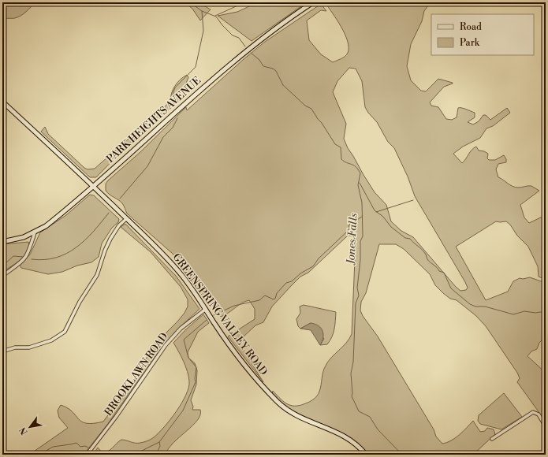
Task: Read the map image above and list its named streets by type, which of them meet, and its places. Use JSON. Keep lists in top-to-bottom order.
{
  "streets": {
    "main road": ["PARK HEIGHTS AVENUE", "GREENSPRING VALLEY ROAD"],
    "street": ["BROOKLAWN ROAD"]
  },
  "crossings": [
    ["PARK HEIGHTS AVENUE", "GREENSPRING VALLEY ROAD"],
    ["GREENSPRING VALLEY ROAD", "BROOKLAWN ROAD"]
  ],
  "water": ["Jones Falls"],
  "legend": ["Road", "Park"],
  "north": "bottom left"
}
